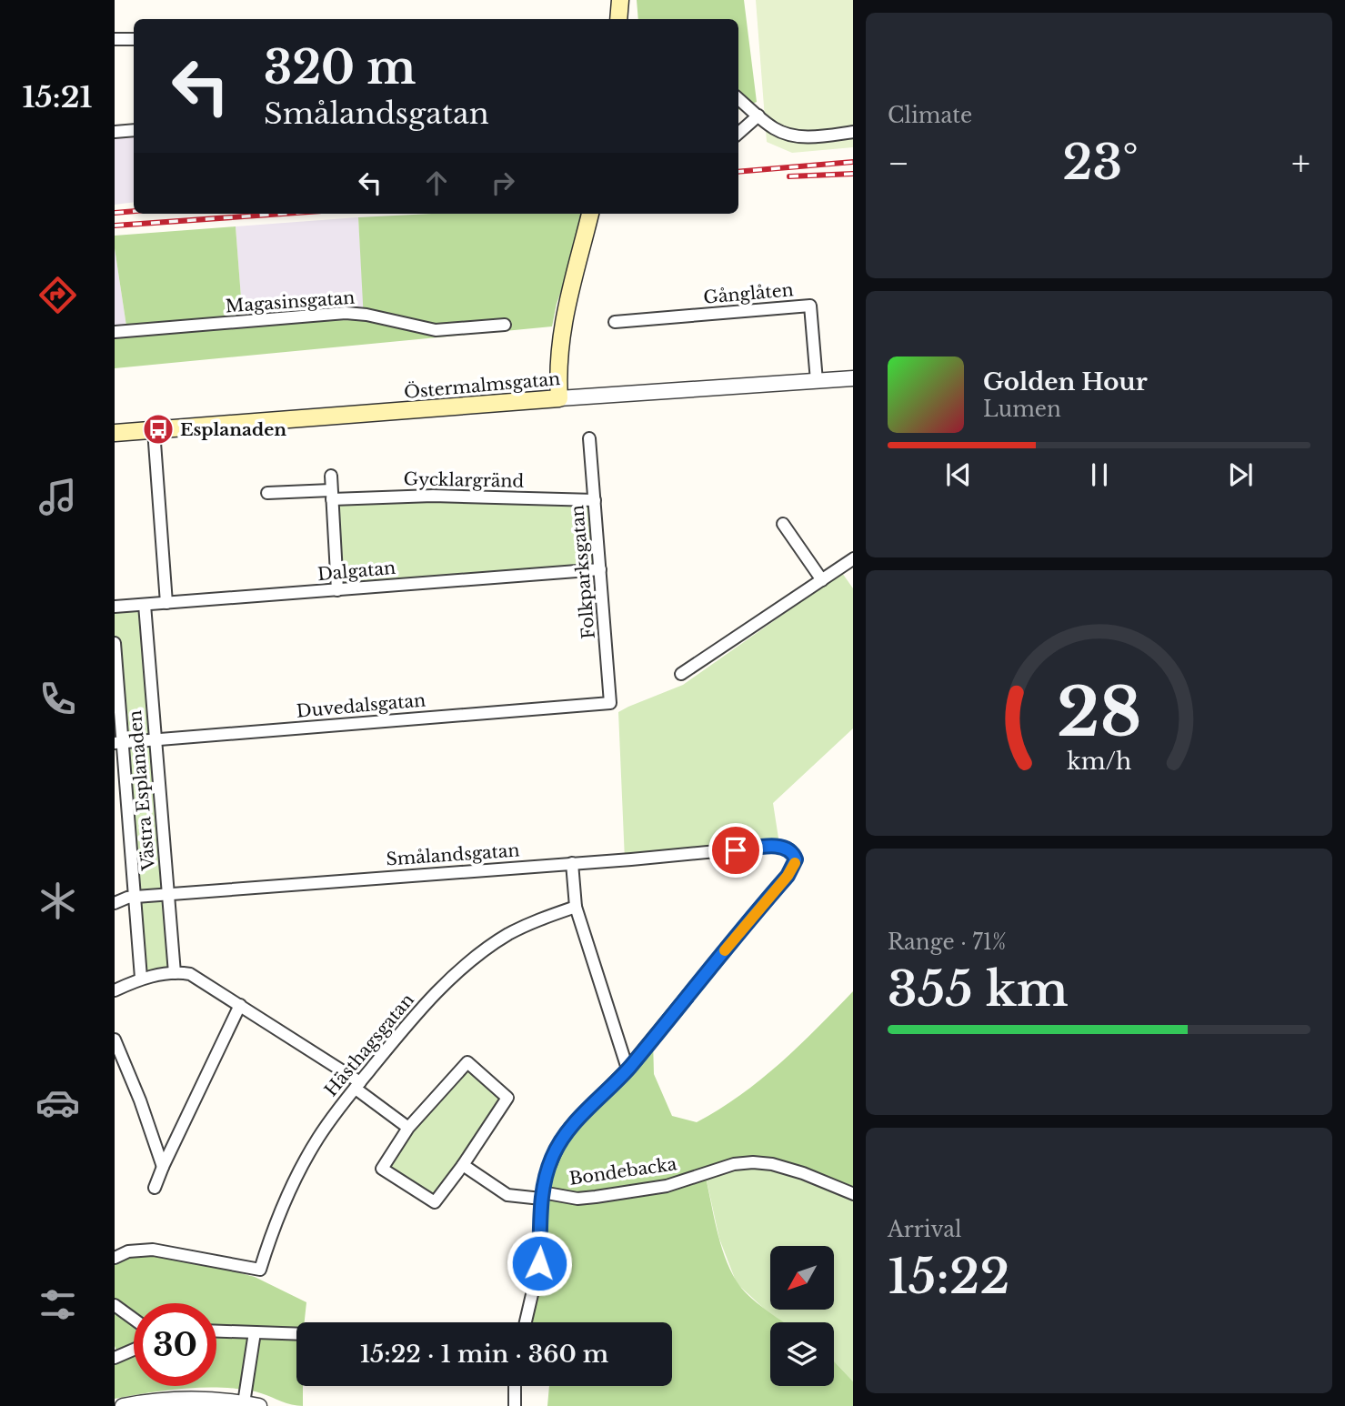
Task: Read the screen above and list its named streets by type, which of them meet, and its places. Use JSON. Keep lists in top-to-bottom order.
{
  "streets": {
    "main road": ["Östermalmsgatan"],
    "street": [
      "Gånglåten",
      "Magasinsgatan",
      "Gycklargränd",
      "Dalgatan",
      "Folkparksgatan",
      "Duvedalsgatan",
      "Västra Esplanaden",
      "Smålandsgatan",
      "Hästhagsgatan",
      "Bondebacka"
    ]
  },
  "crossings": [
    ["Gånglåten", "Östermalmsgatan"],
    ["Gycklargränd", "Folkparksgatan"],
    ["Dalgatan", "Folkparksgatan"],
    ["Dalgatan", "Västra Esplanaden"],
    ["Folkparksgatan", "Duvedalsgatan"],
    ["Duvedalsgatan", "Västra Esplanaden"],
    ["Västra Esplanaden", "Smålandsgatan"]
  ],
  "places": {
    "bus stop": ["Esplanaden"]
  },
  "north": "bottom left",
  "page": {
    "tabs": "15:21",
    "tile": [
      "Climate",
      ["Range · 71%", "355 km"],
      ["Arrival", "15:22"]
    ],
    "turn": ["320 m", "Smålandsgatan"],
    "heat": ["−", "23°", "+"],
    "song": ["Golden Hour", "Lumen"],
    "limit": "30",
    "trip": "15:22 · 1 min · 360 m",
    "gauge": ["28", "km/h"]
  }
}
